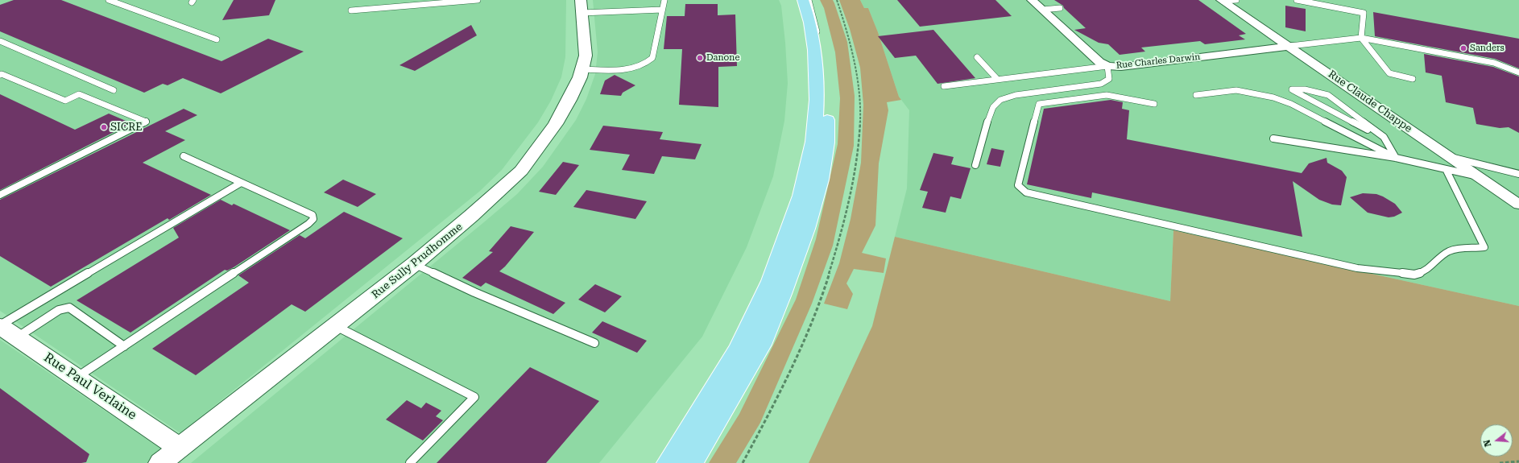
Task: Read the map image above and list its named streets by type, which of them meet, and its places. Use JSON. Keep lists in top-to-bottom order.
{
  "streets": {
    "street": [
      "Rue Charles Darwin",
      "Rue Claude Chappe",
      "Rue Sully Prudhomme",
      "Rue Paul Verlaine"
    ]
  },
  "crossings": [
    ["Rue Charles Darwin", "Rue Claude Chappe"],
    ["Rue Sully Prudhomme", "Rue Paul Verlaine"]
  ],
  "places": ["Sanders", "Danone", "SICRE"],
  "north": "left"
}
